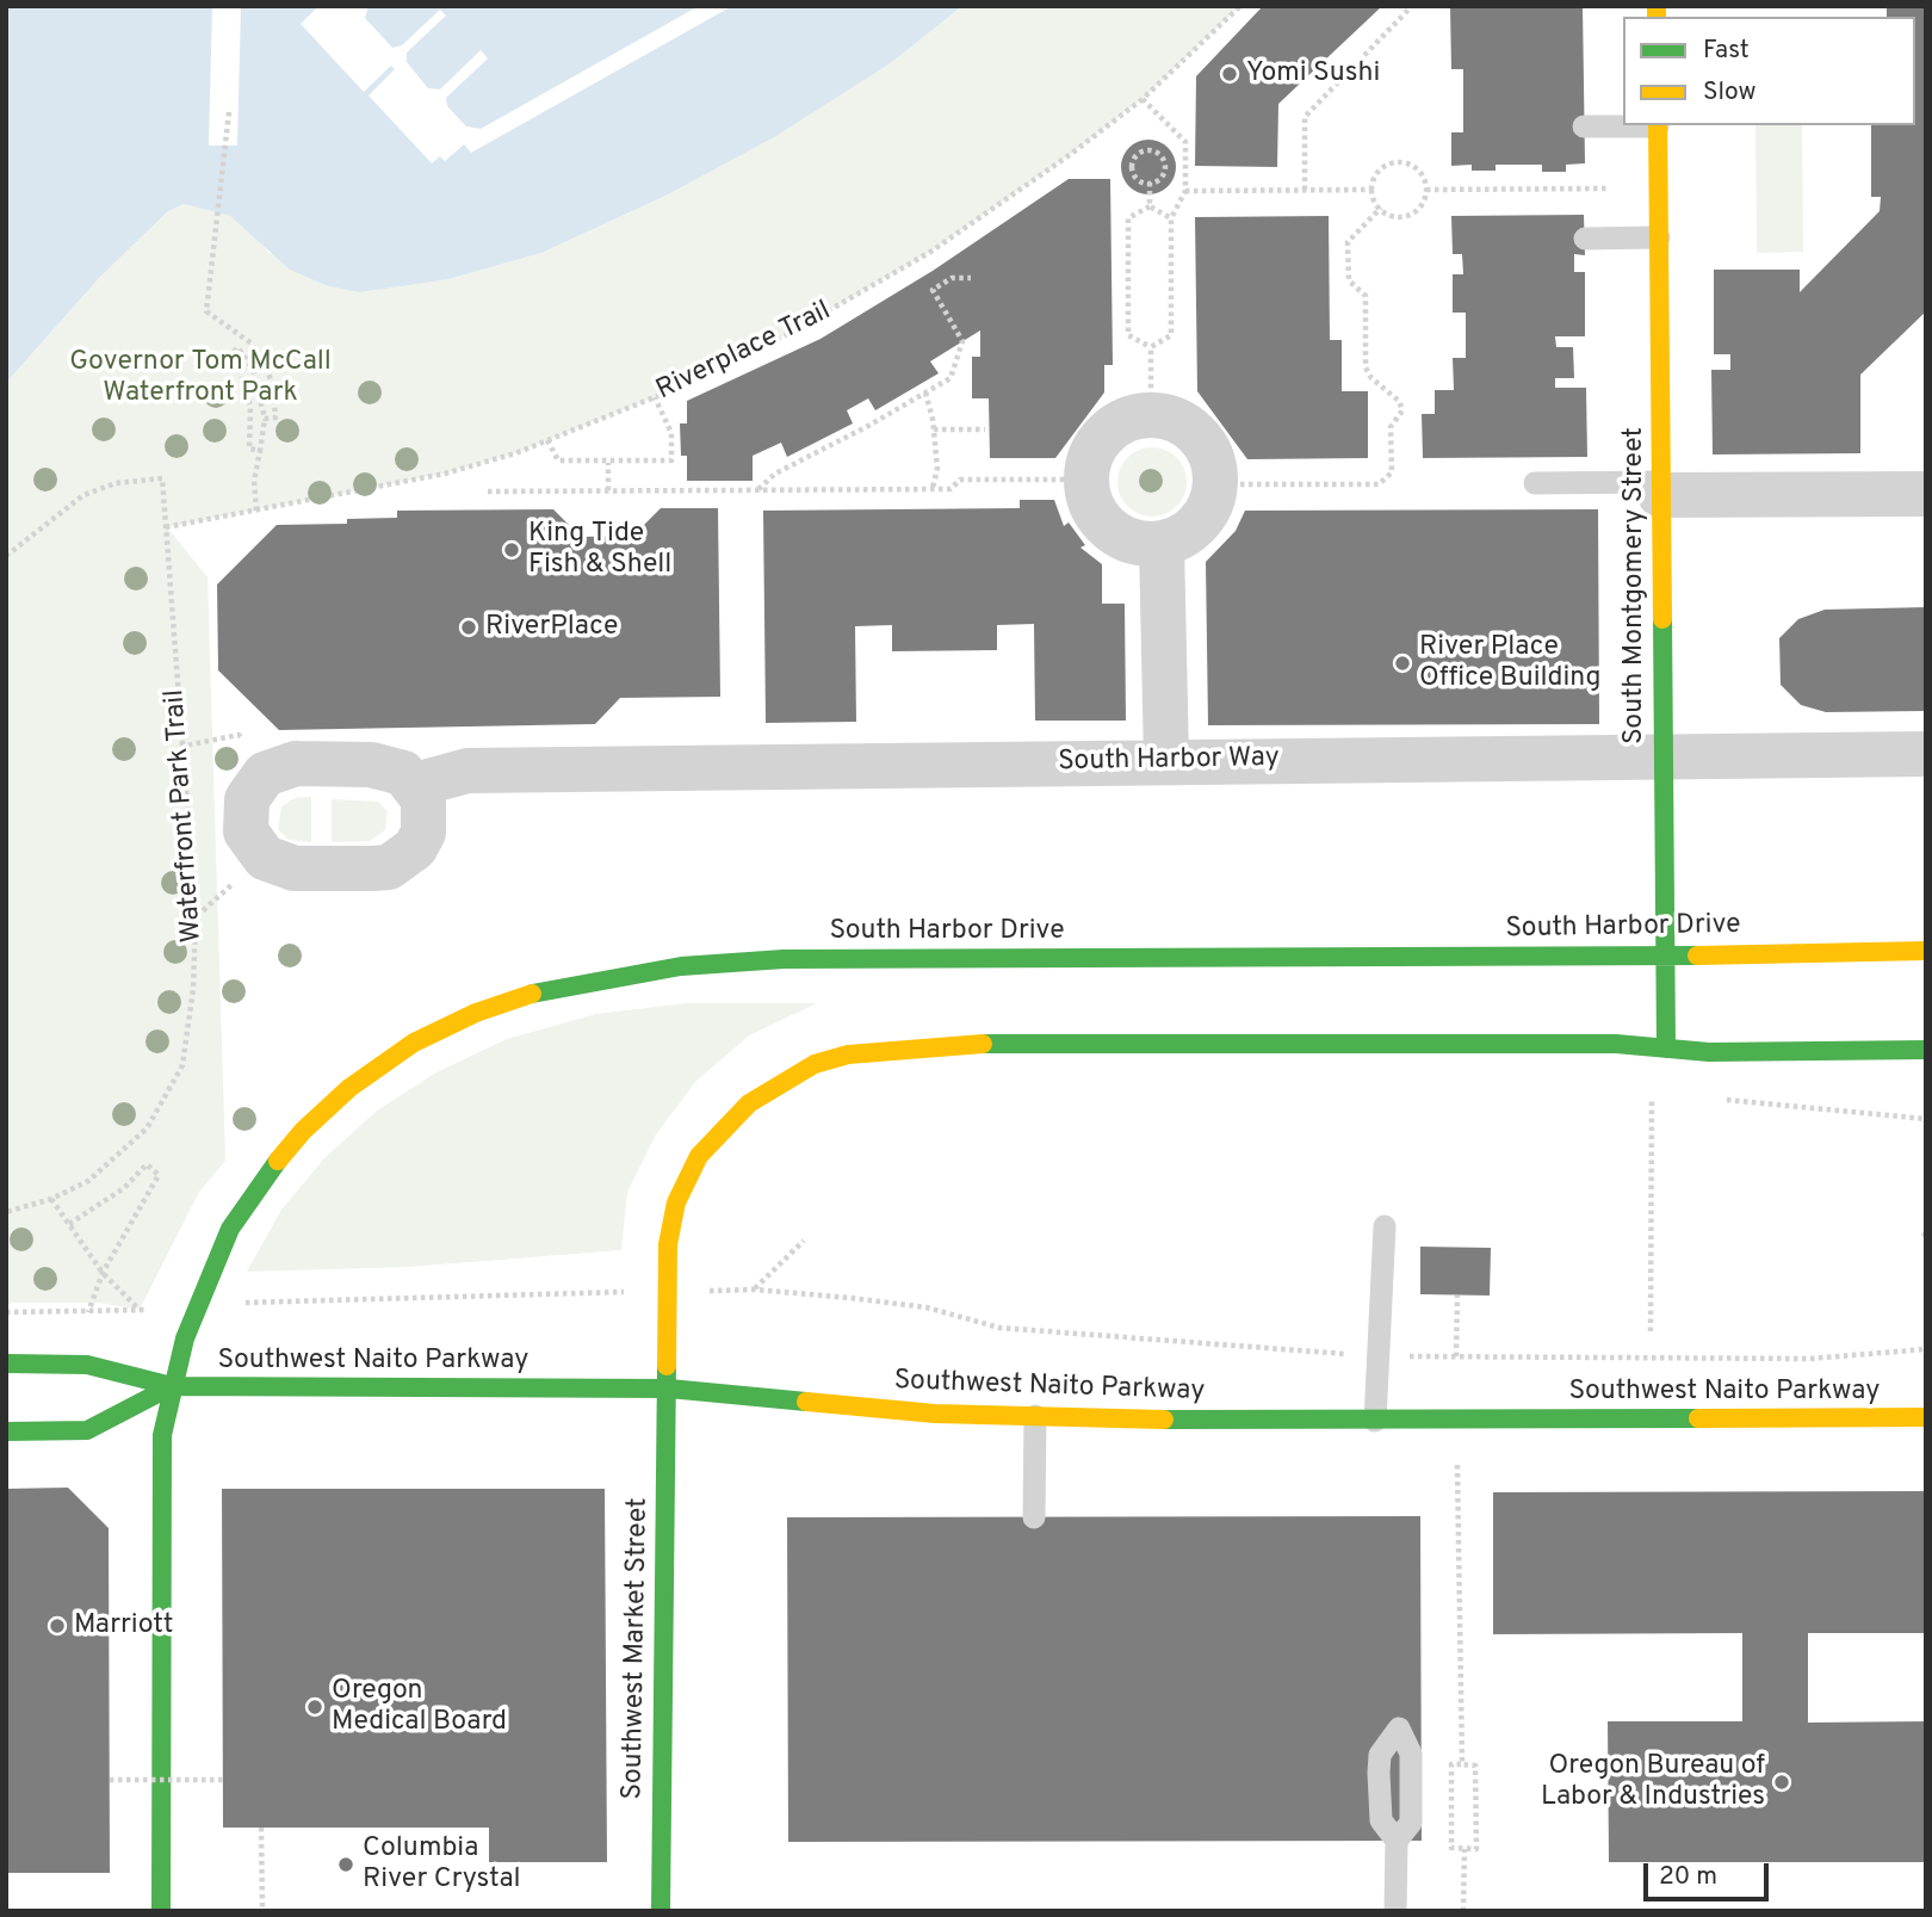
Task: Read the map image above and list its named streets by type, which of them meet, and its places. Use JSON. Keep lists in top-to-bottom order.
{
  "streets": {
    "main road": [
      "South Montgomery Street",
      "South Harbor Drive",
      "Southwest Naito Parkway",
      "Southwest Market Street"
    ],
    "street": ["South Harbor Way"],
    "path": ["Riverplace Trail", "Waterfront Park Trail"]
  },
  "crossings": [
    ["Riverplace Trail", "Waterfront Park Trail"],
    ["South Montgomery Street", "South Harbor Way"],
    ["South Montgomery Street", "South Harbor Drive"],
    ["South Harbor Drive", "Southwest Naito Parkway"],
    ["Southwest Naito Parkway", "Southwest Market Street"]
  ],
  "parks": ["Governor Tom McCall Waterfront Park"],
  "places": [
    "Yomi Sushi",
    "King Tide Fish & Shell",
    "RiverPlace",
    "River Place Office Building",
    "Marriott",
    "Oregon Medical Board",
    "Oregon Bureau of Labor & Industries",
    "Columbia River Crystal"
  ],
  "legend": ["Fast", "Slow"],
  "scale_bar": "20 m"
}
